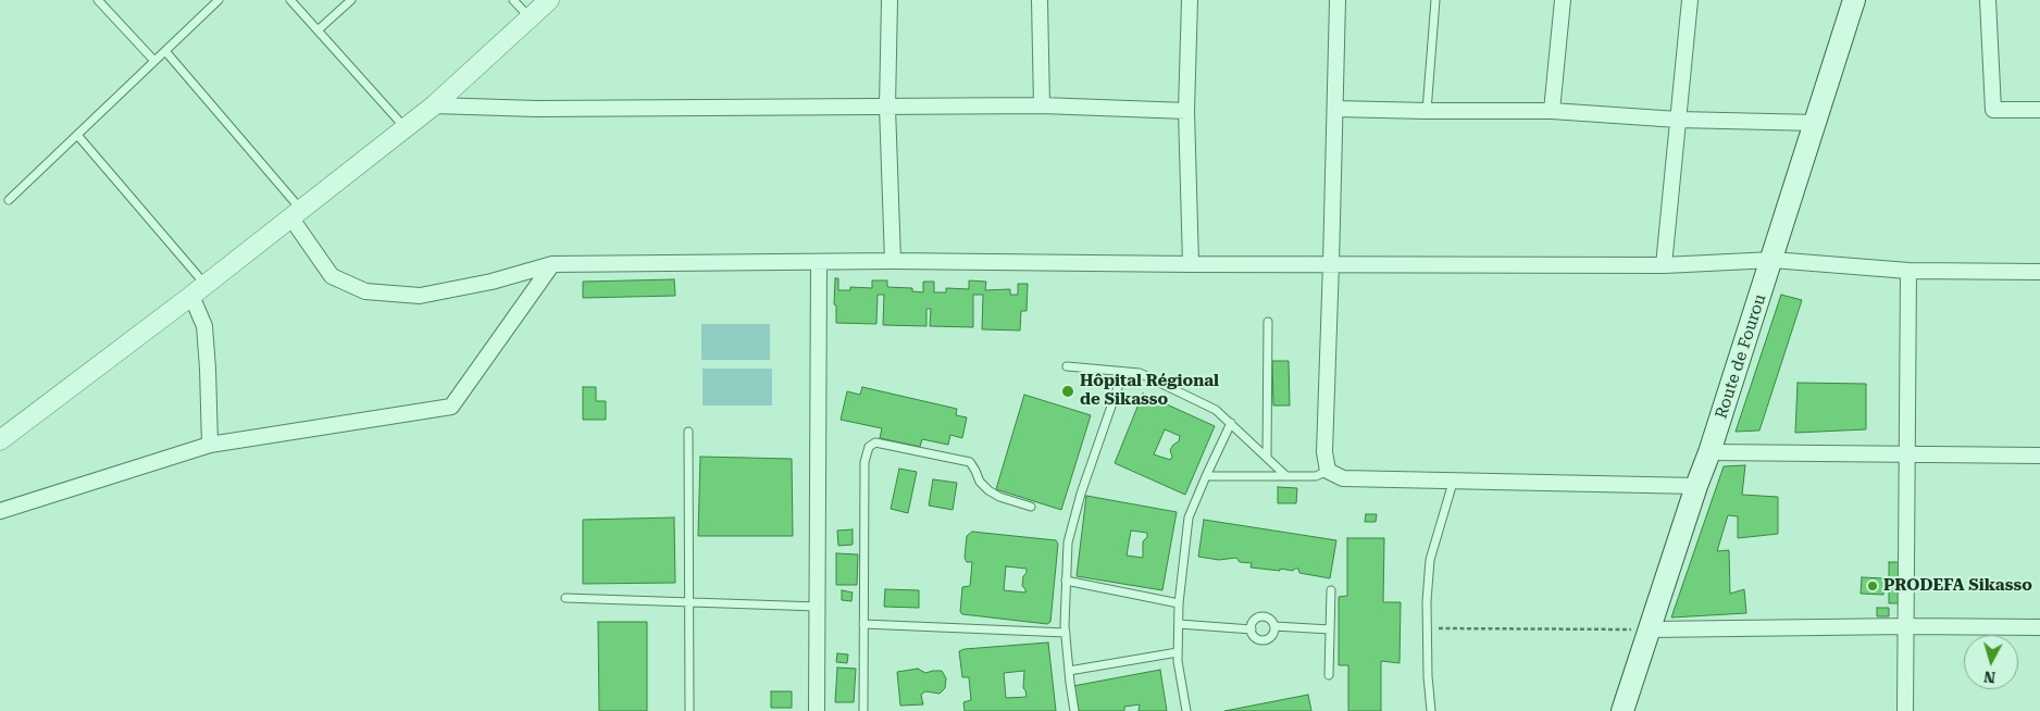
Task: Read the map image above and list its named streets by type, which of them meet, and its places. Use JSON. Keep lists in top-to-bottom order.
{
  "streets": {
    "main road": ["Route de Fourou"]
  },
  "places": ["Hôpital Régional de Sikasso", "PRODEFA Sikasso"],
  "north": "bottom"
}
